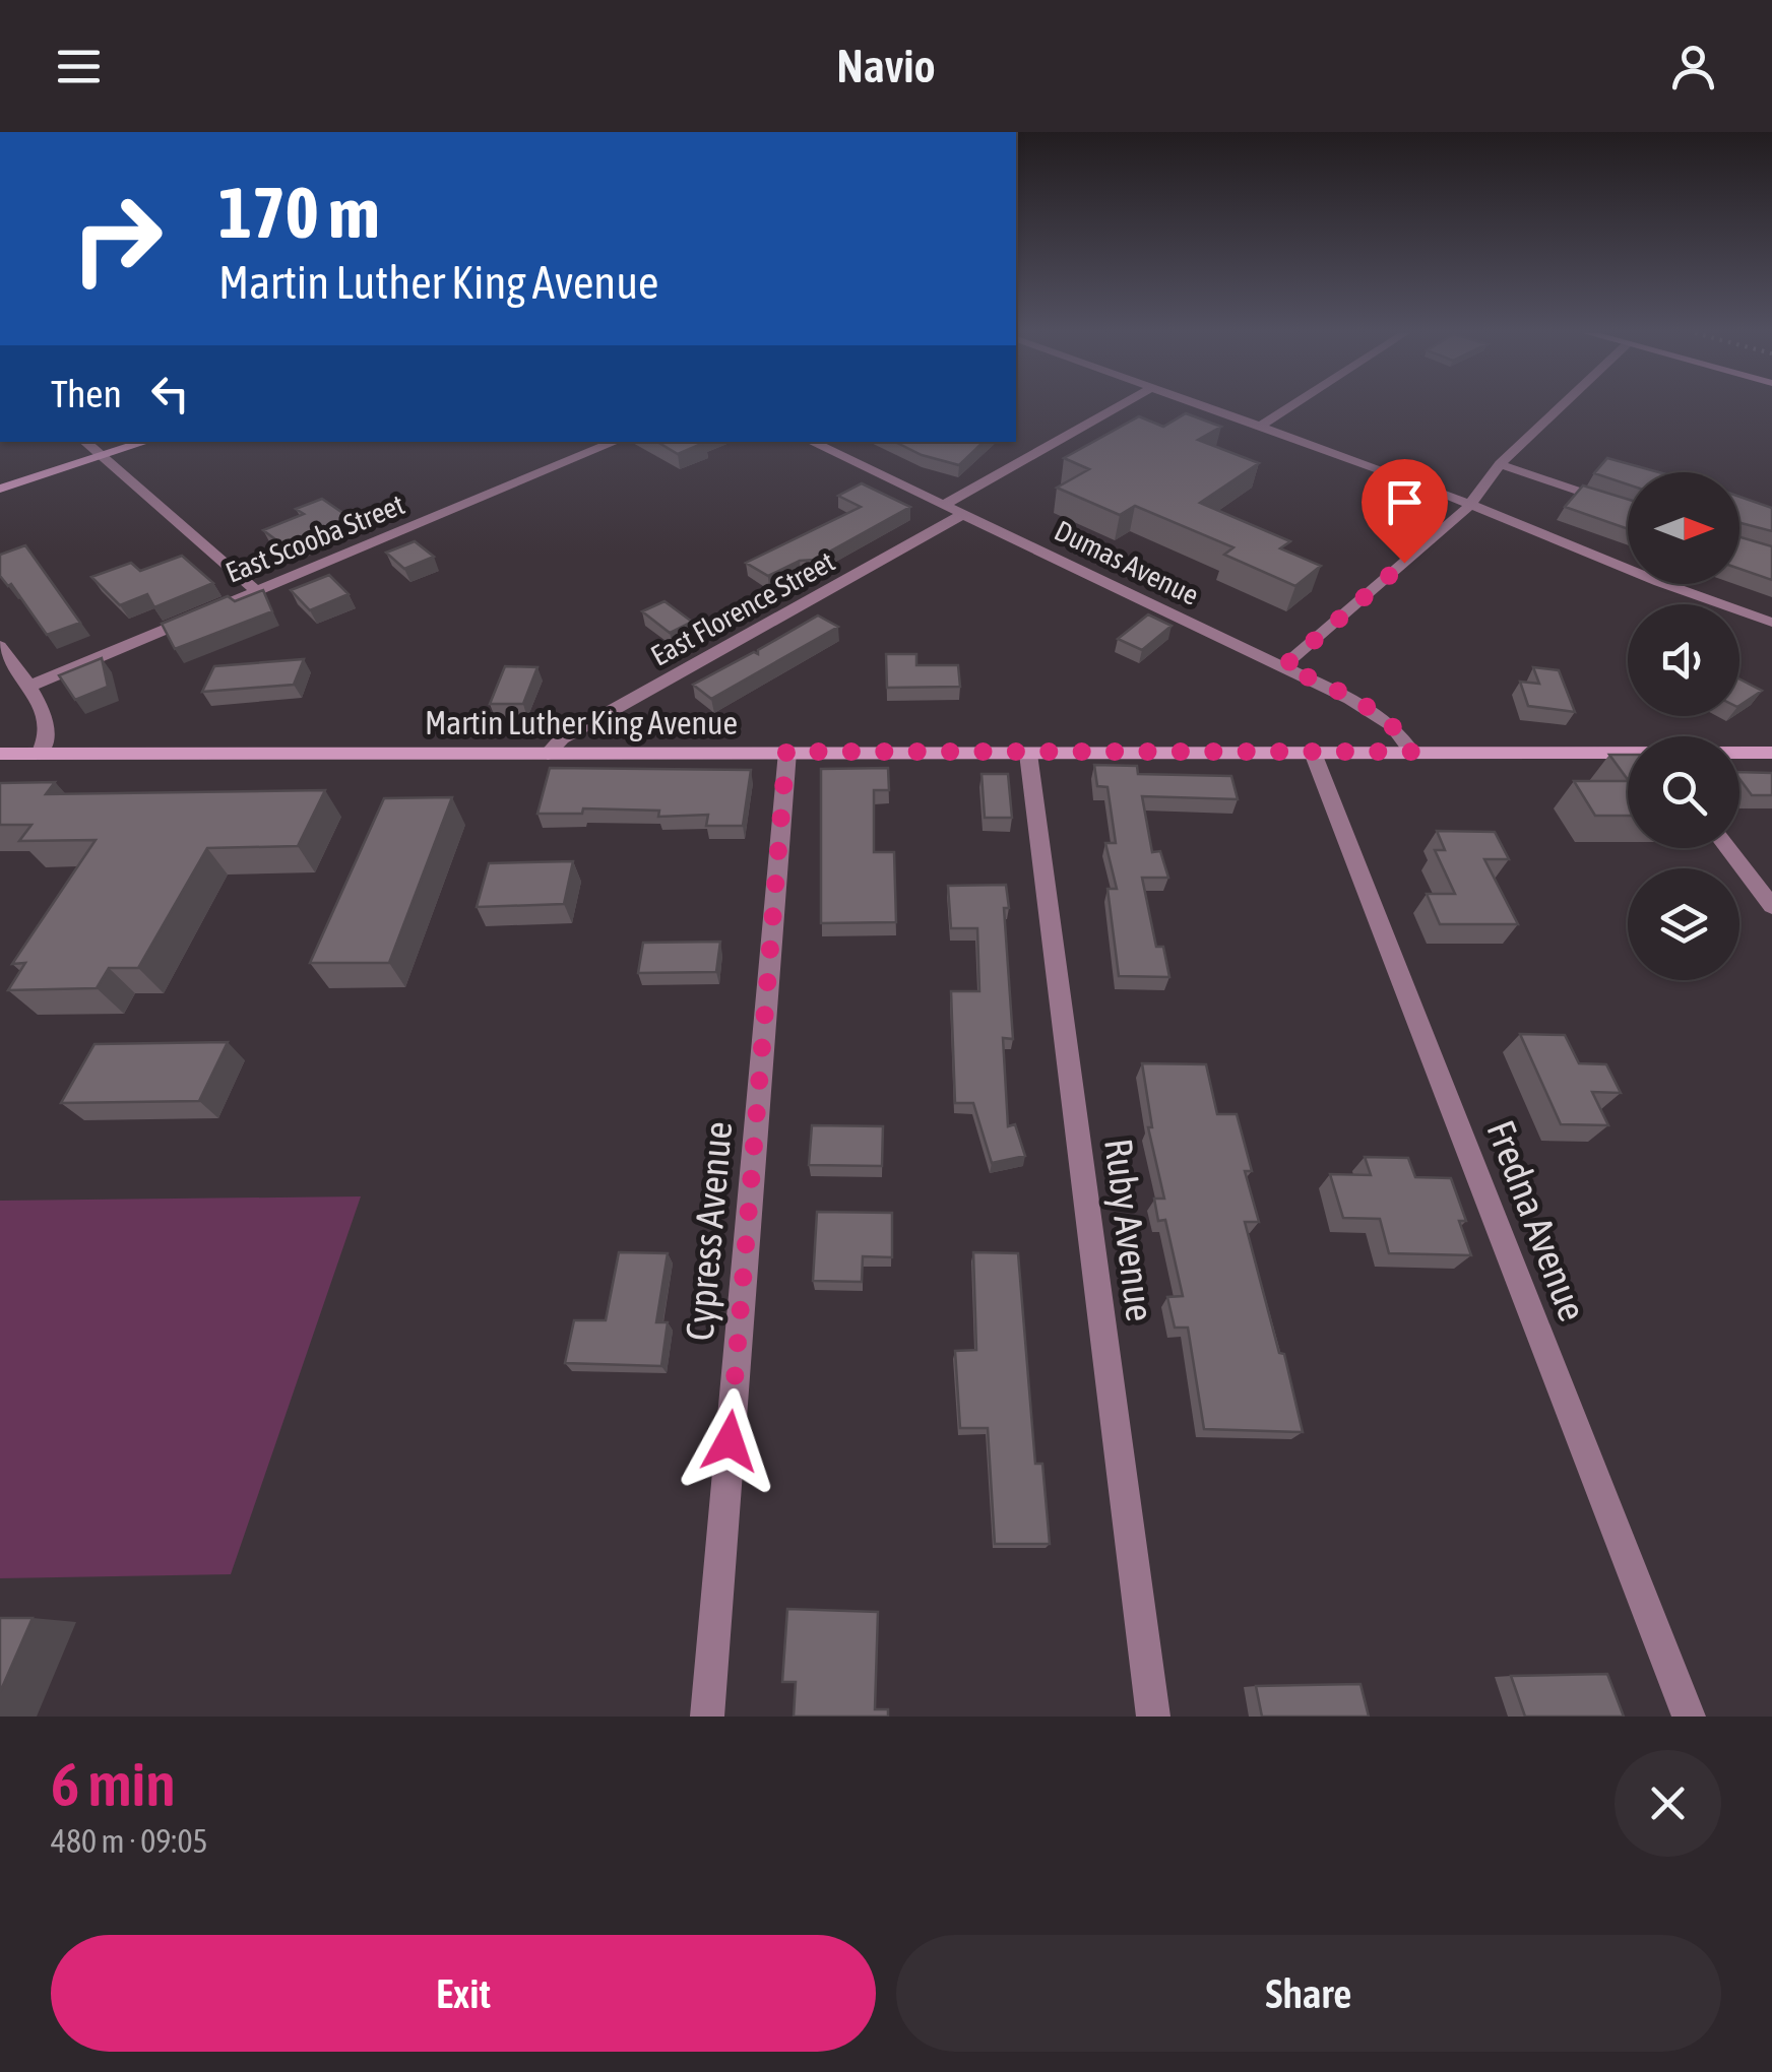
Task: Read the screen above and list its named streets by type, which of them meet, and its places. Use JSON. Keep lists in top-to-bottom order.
{
  "streets": {
    "street": [
      "East Scooba Street",
      "Dumas Avenue",
      "East Florence Street",
      "Martin Luther King Avenue",
      "Fredna Avenue",
      "Ruby Avenue",
      "Cypress Avenue"
    ]
  },
  "crossings": [
    ["Dumas Avenue", "East Florence Street"],
    ["Dumas Avenue", "Martin Luther King Avenue"],
    ["East Florence Street", "Martin Luther King Avenue"],
    ["Martin Luther King Avenue", "Fredna Avenue"],
    ["Martin Luther King Avenue", "Ruby Avenue"],
    ["Martin Luther King Avenue", "Cypress Avenue"]
  ],
  "north": "right",
  "page": {
    "header": "Navio",
    "turn": ["170 m", "Martin Luther King Avenue"],
    "then": "Then",
    "heading": ["6 min", "480 m · 09:05"],
    "buttons": ["Exit", "Share"]
  }
}
